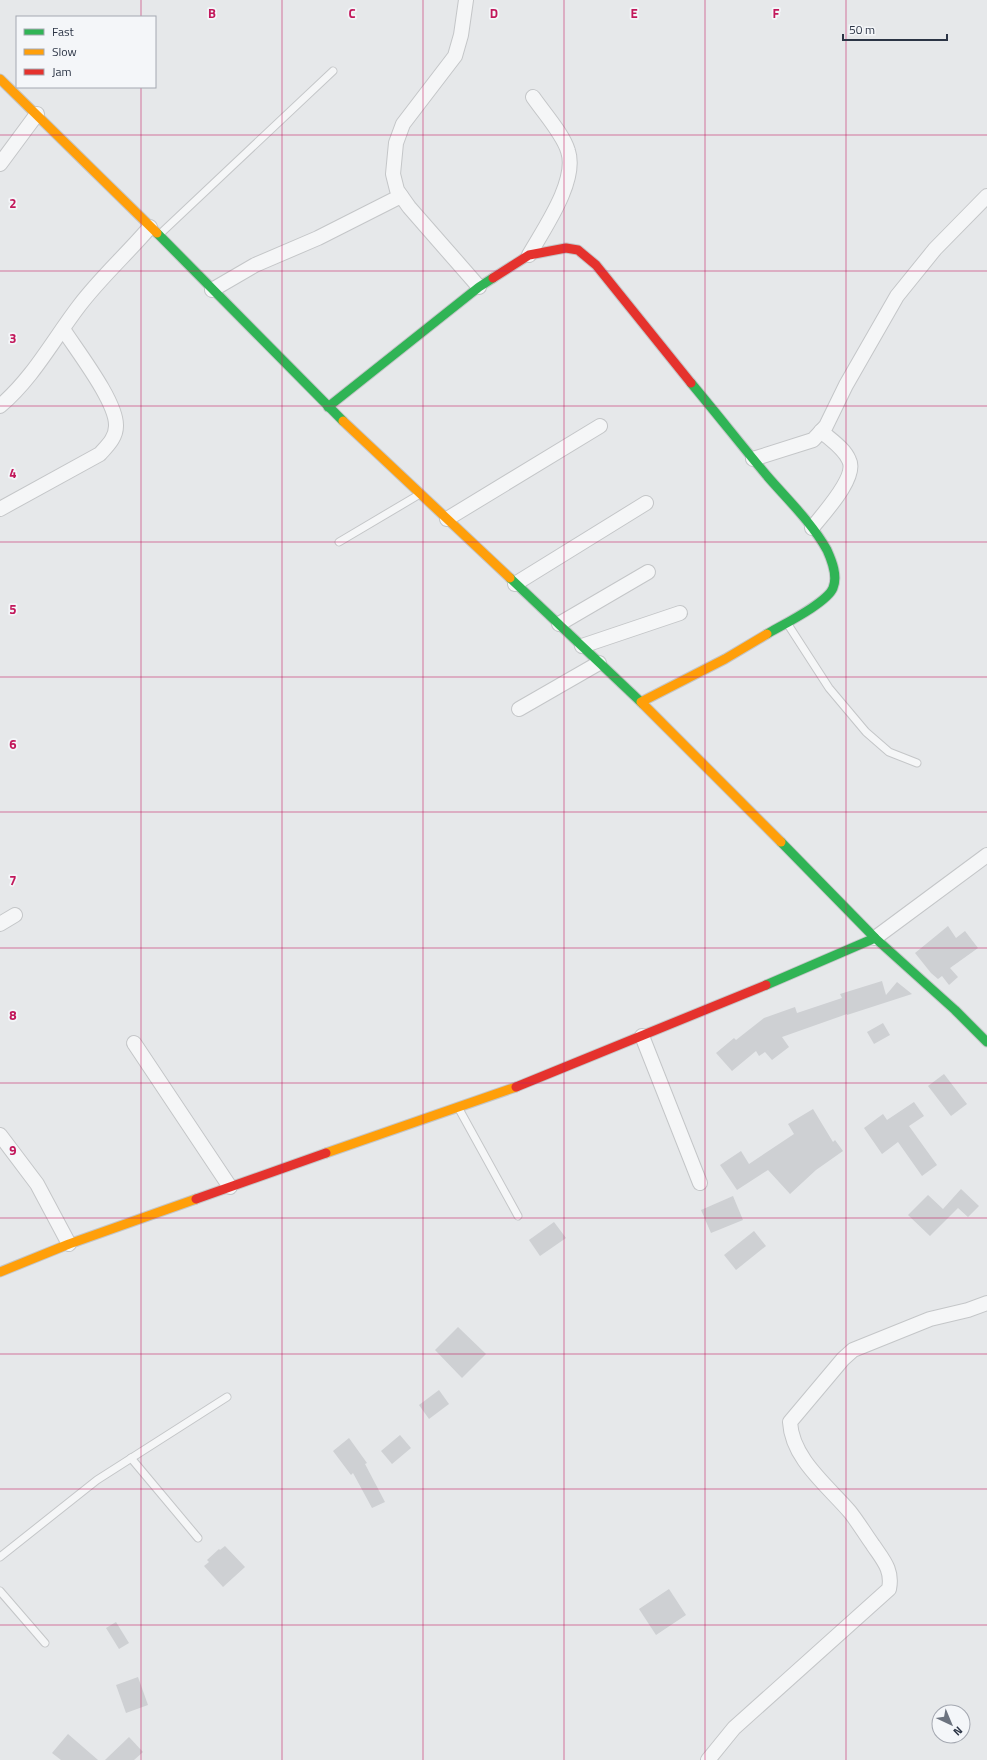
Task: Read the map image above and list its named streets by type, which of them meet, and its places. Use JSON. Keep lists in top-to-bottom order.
{
  "legend": ["Fast", "Slow", "Jam"],
  "scale_bar": "50 m",
  "north": "bottom right",
  "grid": {
    "columns": [
      "B",
      "C",
      "D",
      "E",
      "F"
    ],
    "rows": [
      "2",
      "3",
      "4",
      "5",
      "6",
      "7",
      "8",
      "9"
    ]
  }
}
